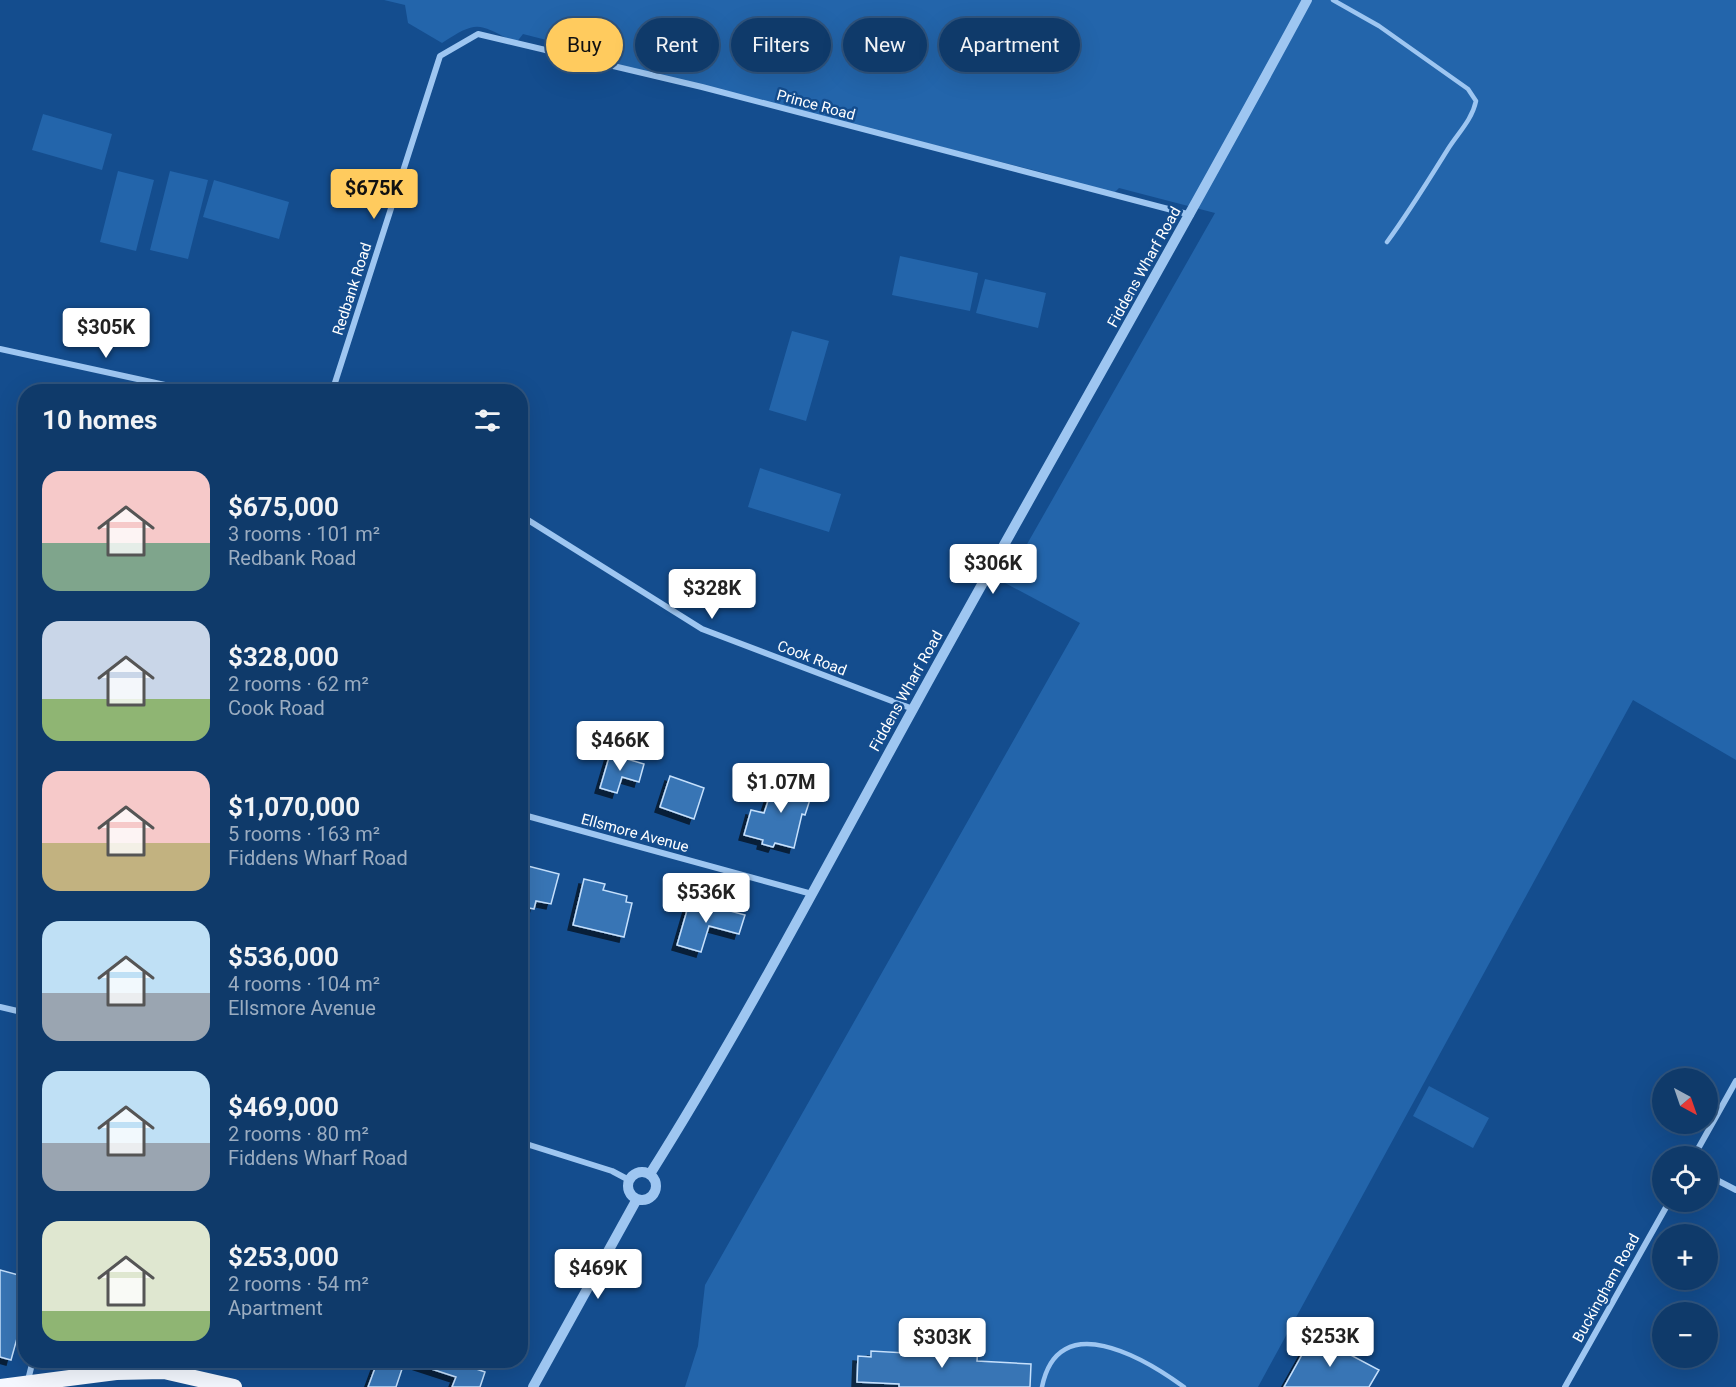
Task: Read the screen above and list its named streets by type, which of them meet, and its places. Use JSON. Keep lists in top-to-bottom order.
{
  "streets": {
    "street": [
      "Prince Road",
      "Fiddens Wharf Road",
      "Redbank Road",
      "Cook Road",
      "Ellsmore Avenue",
      "Buckingham Road"
    ]
  },
  "crossings": [
    ["Prince Road", "Fiddens Wharf Road"],
    ["Prince Road", "Redbank Road"],
    ["Fiddens Wharf Road", "Cook Road"],
    ["Fiddens Wharf Road", "Ellsmore Avenue"]
  ],
  "north": "bottom right",
  "page": {
    "chip": [
      "Buy",
      "Rent",
      "Filters",
      "New",
      "Apartment"
    ],
    "price": [
      "$675K",
      "$305K",
      "$306K",
      "$328K",
      "$466K",
      "$1.07M",
      "$536K",
      "$469K",
      "$253K",
      "$303K"
    ],
    "heading": "10 homes",
    "list": [
      {
        "name": "$675,000",
        "note": "3 rooms · 101 m² · Redbank Road"
      },
      {
        "name": "$328,000",
        "note": "2 rooms · 62 m² · Cook Road"
      },
      {
        "name": "$1,070,000",
        "note": "5 rooms · 163 m² · Fiddens Wharf Road"
      },
      {
        "name": "$536,000",
        "note": "4 rooms · 104 m² · Ellsmore Avenue"
      },
      {
        "name": "$469,000",
        "note": "2 rooms · 80 m² · Fiddens Wharf Road"
      },
      {
        "name": "$253,000",
        "note": "2 rooms · 54 m² · Apartment"
      }
    ],
    "map_buttons": ["+", "−"]
  }
}
